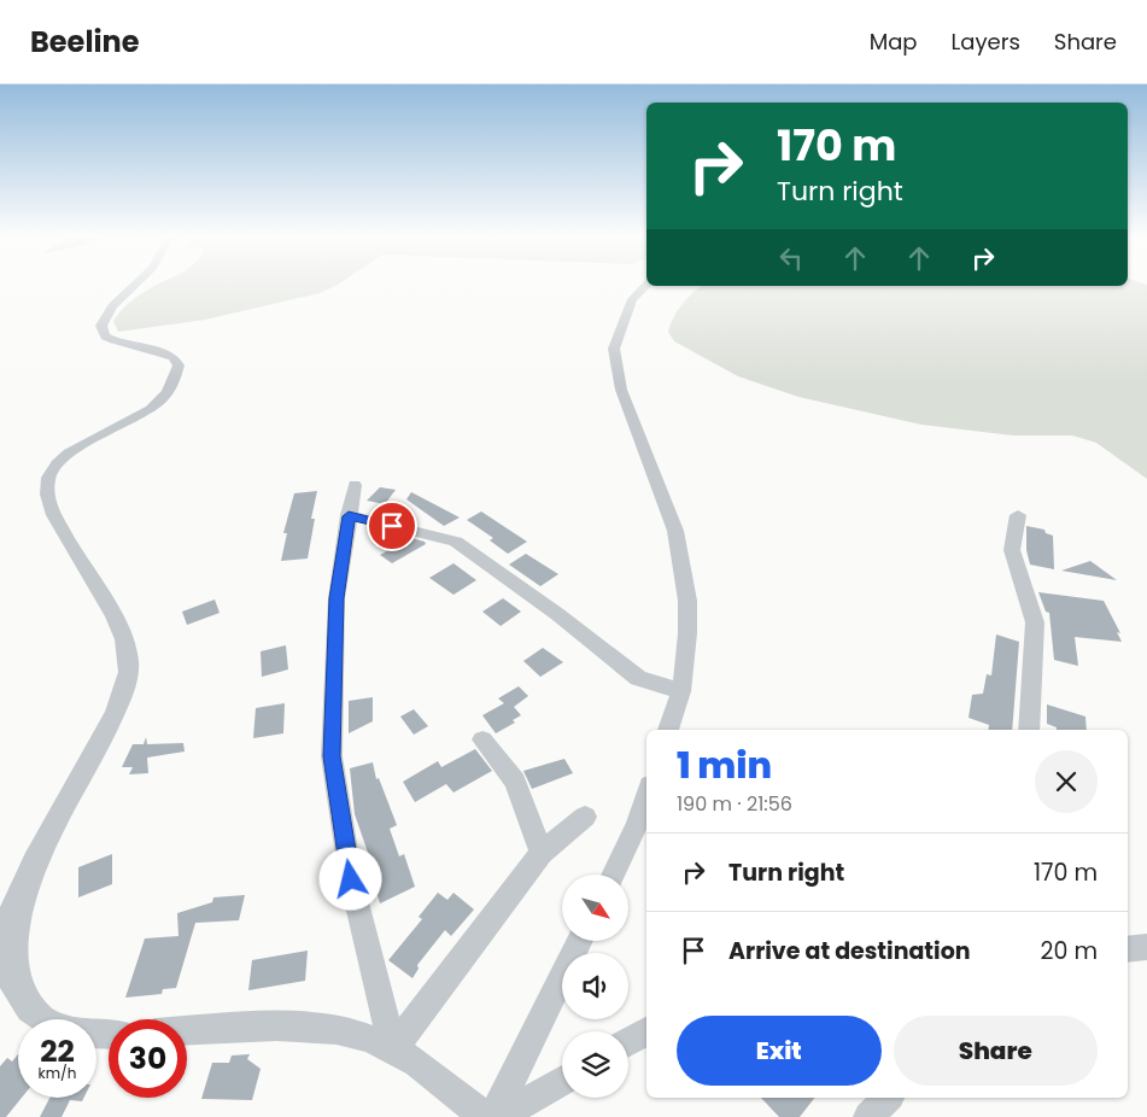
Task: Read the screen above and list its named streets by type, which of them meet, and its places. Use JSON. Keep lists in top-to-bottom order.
{
  "north": "bottom right",
  "page": {
    "header": "Beeline",
    "nav": ["Map", "Layers", "Share"],
    "turn": ["170 m", "Turn right"],
    "heading": ["1 min", "190 m · 21:56"],
    "list": [
      {
        "name": "Turn right",
        "value": "170 m"
      },
      {
        "name": "Arrive at destination",
        "value": "20 m"
      }
    ],
    "buttons": ["Exit", "Share"],
    "speed": "22 km/h",
    "limit": "30"
  }
}
